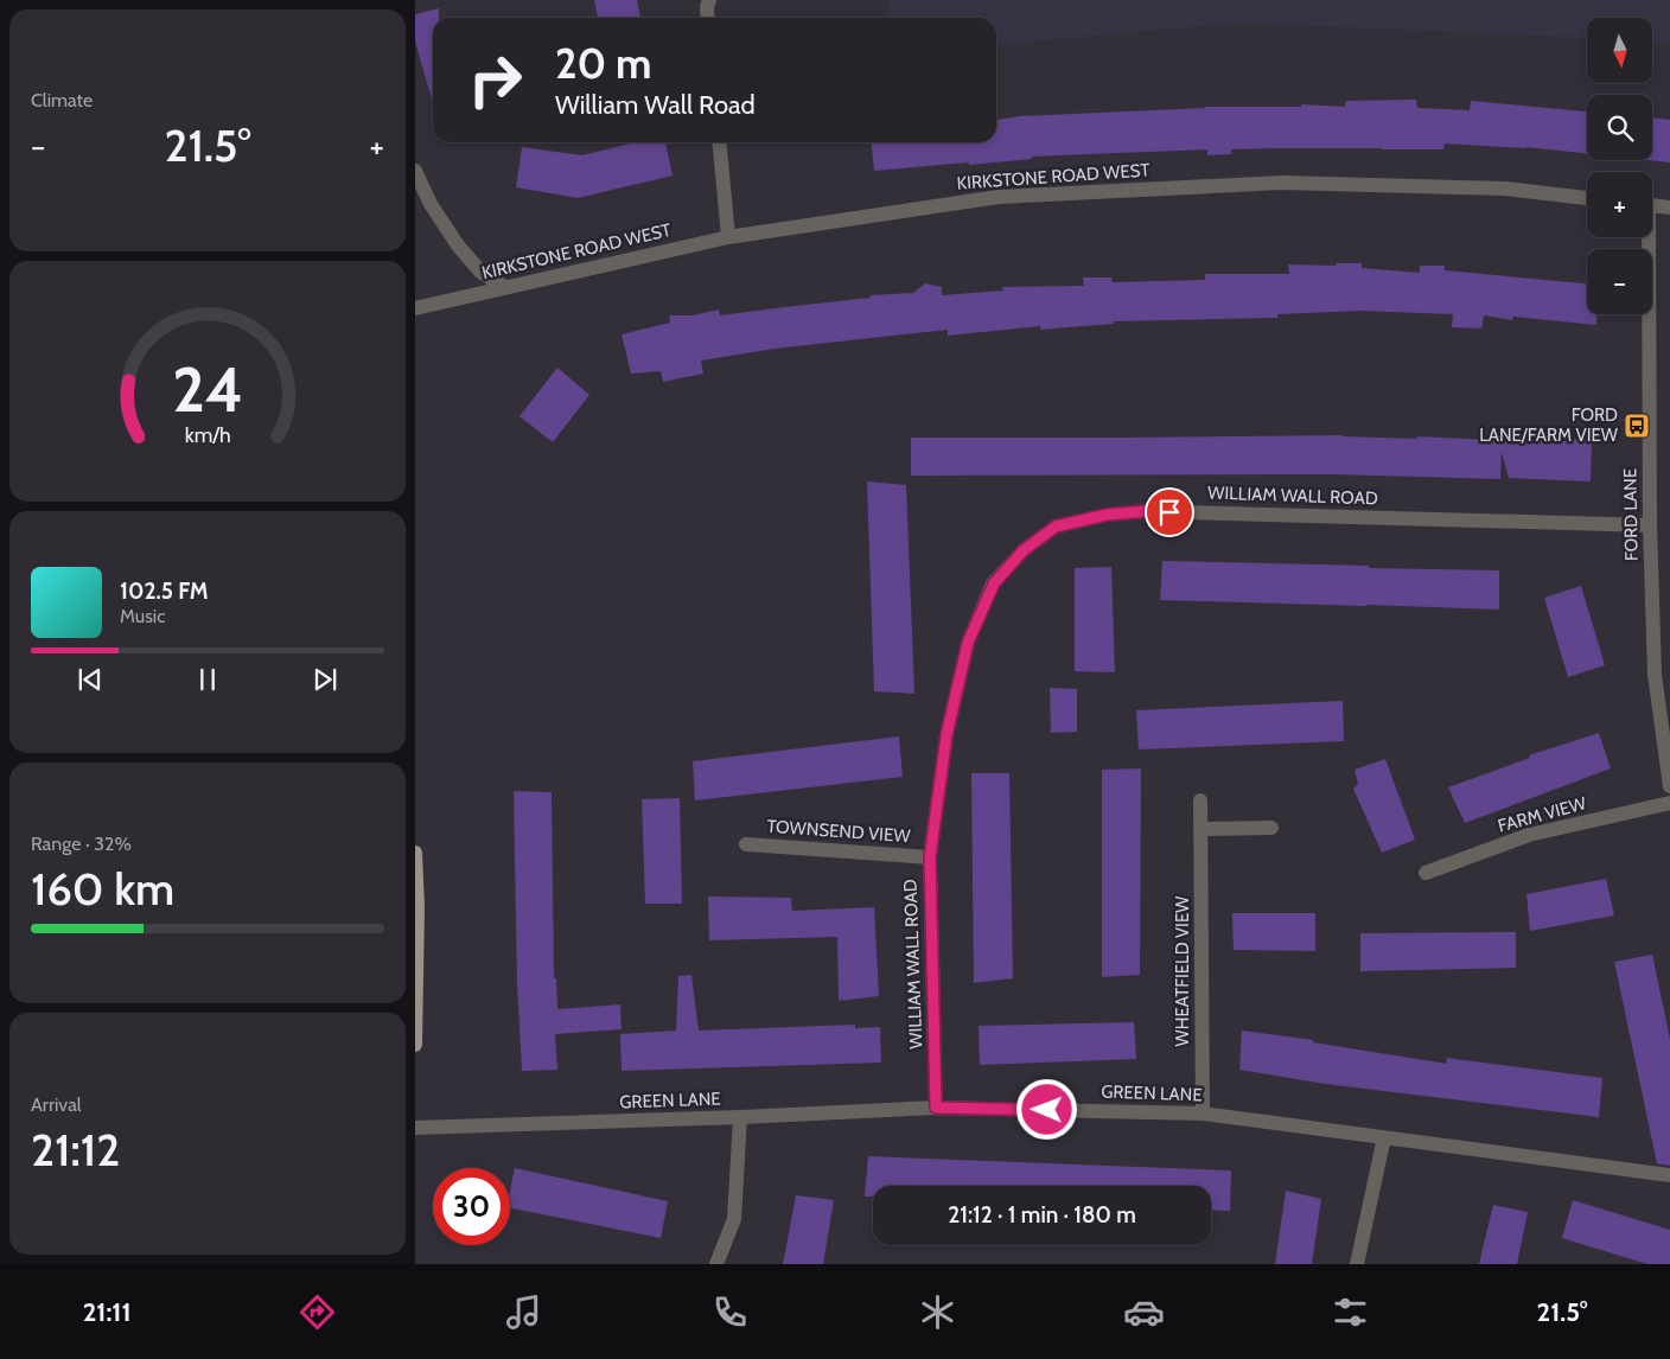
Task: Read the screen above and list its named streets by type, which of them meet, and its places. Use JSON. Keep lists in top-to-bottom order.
{
  "streets": {
    "street": [
      "KIRKSTONE ROAD WEST",
      "WILLIAM WALL ROAD",
      "FORD LANE",
      "FARM VIEW",
      "TOWNSEND VIEW",
      "WHEATFIELD VIEW",
      "GREEN LANE"
    ]
  },
  "crossings": [
    ["WILLIAM WALL ROAD", "FORD LANE"],
    ["WILLIAM WALL ROAD", "TOWNSEND VIEW"],
    ["WILLIAM WALL ROAD", "GREEN LANE"],
    ["WHEATFIELD VIEW", "GREEN LANE"]
  ],
  "places": {
    "bus stop": ["FORD LANE/FARM VIEW"]
  },
  "north": "bottom",
  "page": {
    "tile": [
      "Climate",
      ["Range · 32%", "160 km"],
      ["Arrival", "21:12"]
    ],
    "map_buttons": ["+", "−"],
    "turn": ["20 m", "William Wall Road"],
    "heat": ["−", "21.5°", "+"],
    "song": ["102.5 FM", "Music"],
    "limit": "30",
    "trip": "21:12 · 1 min · 180 m",
    "tabs": ["21:11", "21.5°"],
    "gauge": ["24", "km/h"]
  }
}
